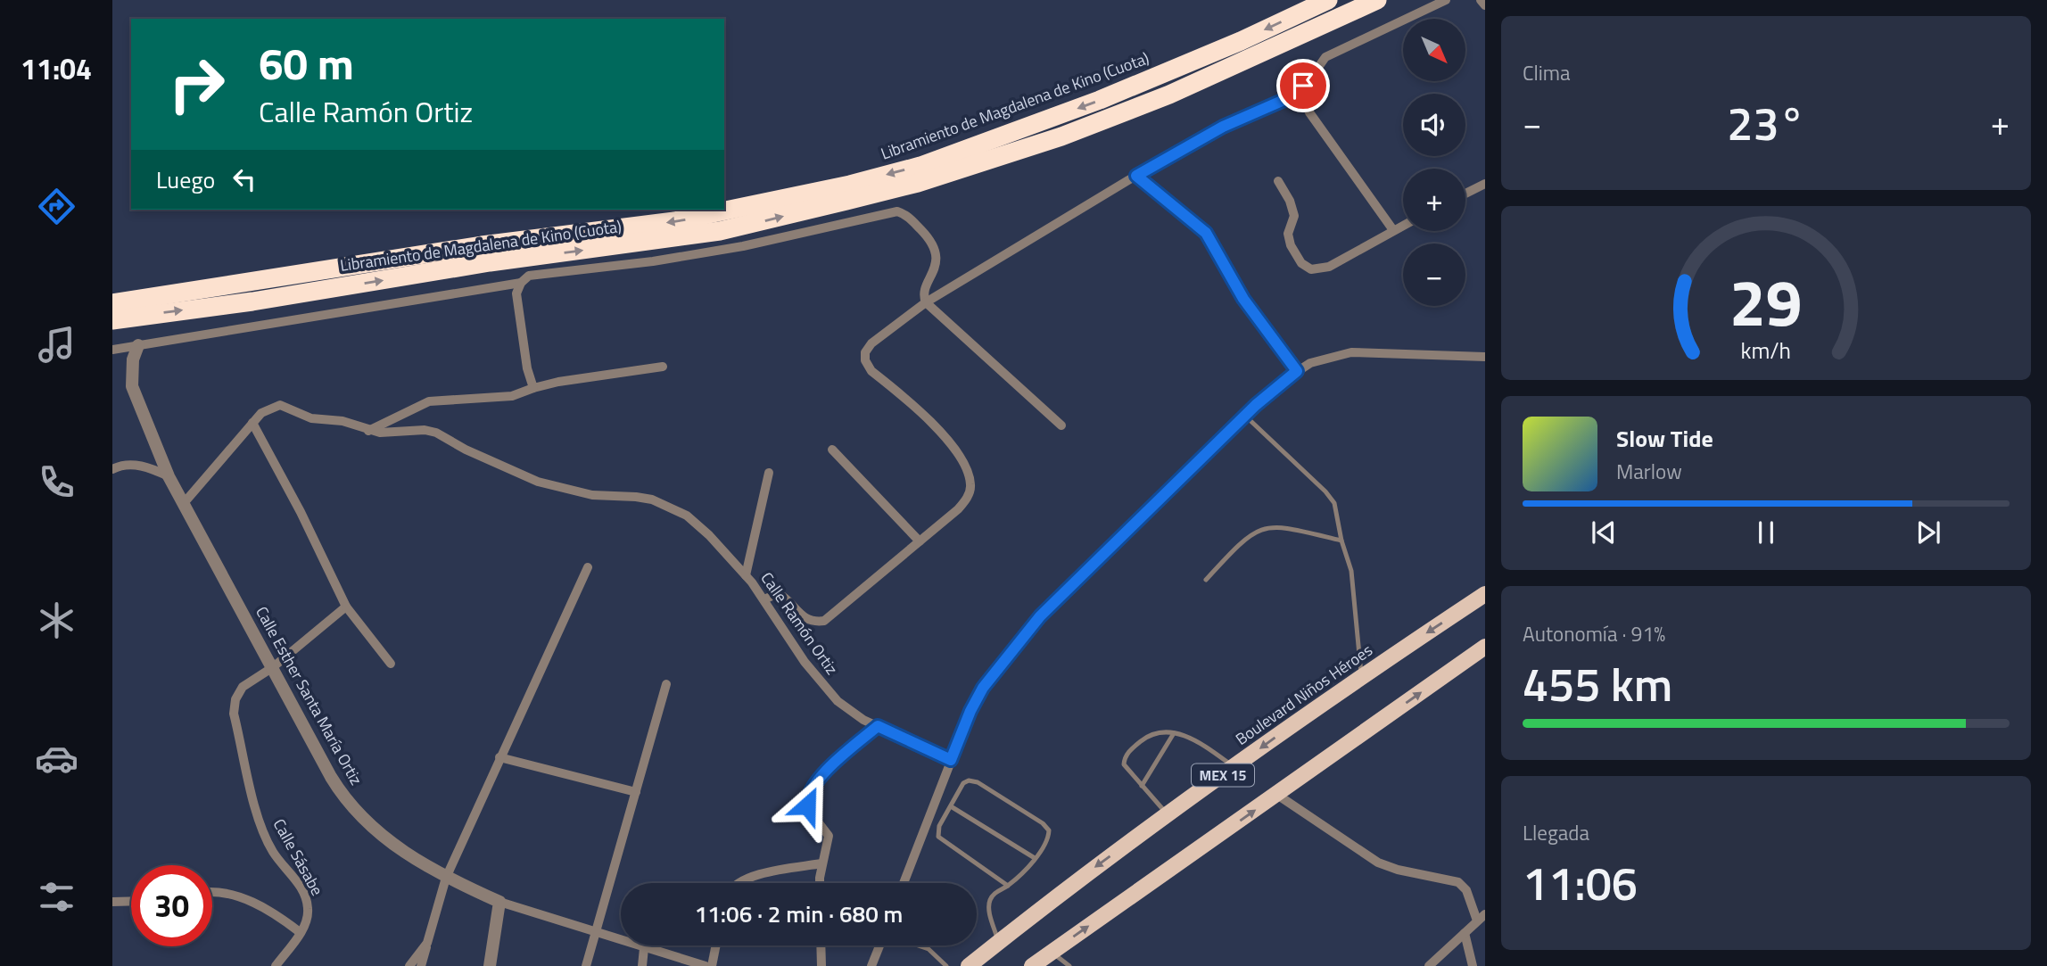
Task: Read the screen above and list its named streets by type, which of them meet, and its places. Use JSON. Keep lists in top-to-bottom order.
{
  "streets": {
    "highway": ["Libramiento de Magdalena de Kino (Cuota)"],
    "main road": ["Boulevard Niños Héroes", "MEX 15"],
    "street": ["Calle Ramón Ortiz", "Calle Esther Santa María Ortiz", "Calle Sásabe"]
  },
  "crossings": [
    ["Calle Esther Santa María Ortiz", "Calle Sásabe"]
  ],
  "north": "bottom right",
  "page": {
    "tabs": "11:04",
    "tile": [
      "Clima",
      ["Autonomía · 91%", "455 km"],
      ["Llegada", "11:06"]
    ],
    "map_buttons": ["+", "−"],
    "turn": ["60 m", "Calle Ramón Ortiz"],
    "heat": ["−", "23°", "+"],
    "then": "Luego",
    "song": ["Slow Tide", "Marlow"],
    "limit": "30",
    "trip": "11:06 · 2 min · 680 m",
    "gauge": ["29", "km/h"]
  }
}
